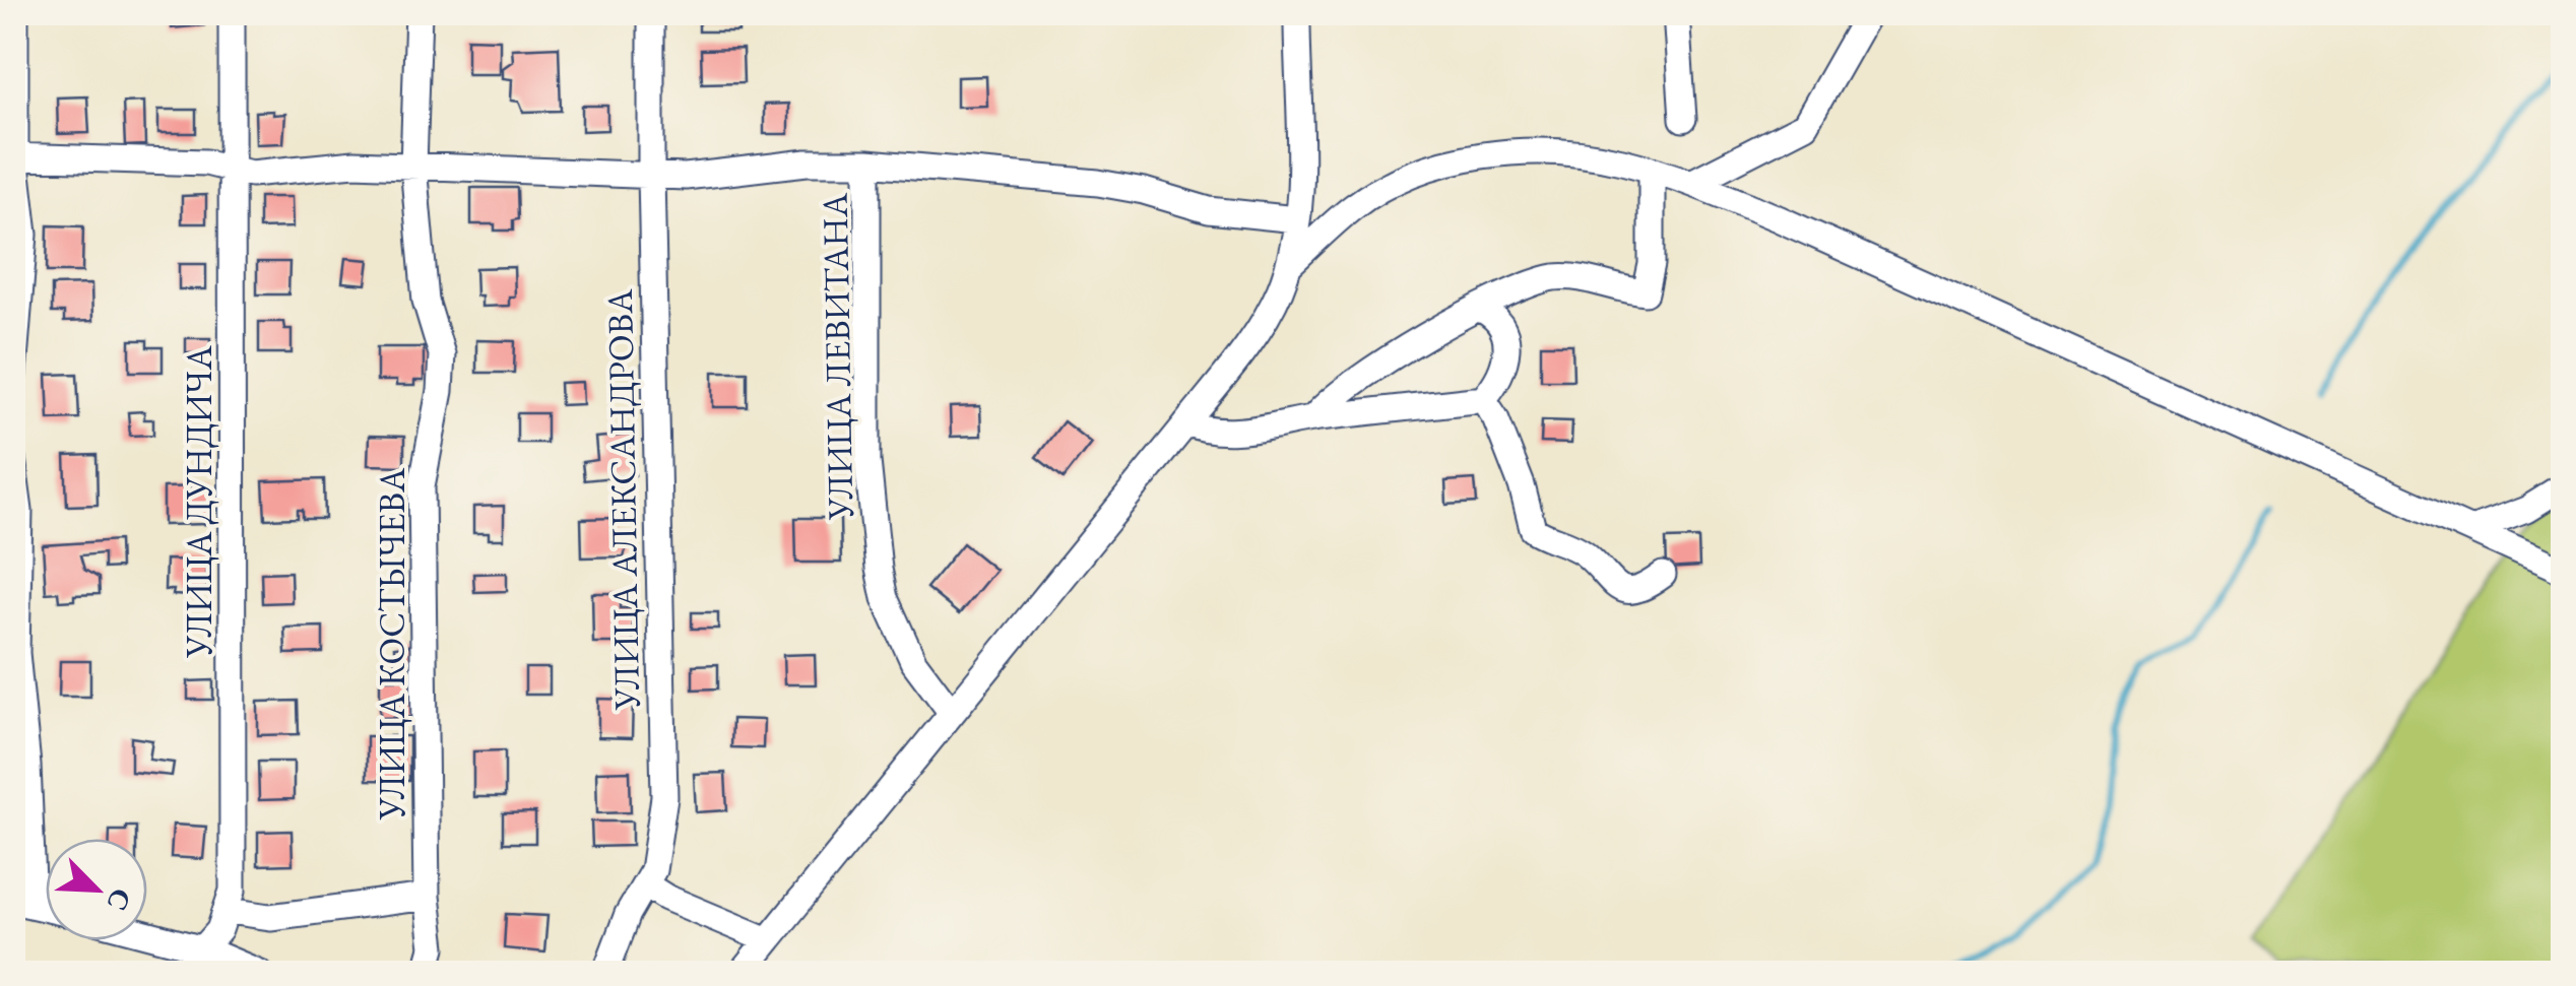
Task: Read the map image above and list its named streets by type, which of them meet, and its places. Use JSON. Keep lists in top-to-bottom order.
{
  "streets": {
    "street": [
      "УЛИЦА ЛЕВИТАНА",
      "УЛИЦА АЛЕКСАНДРОВА",
      "УЛИЦА ДУНДИЧА",
      "УЛИЦА КОСТЫЧЕВА"
    ]
  },
  "north": "bottom right"
}
